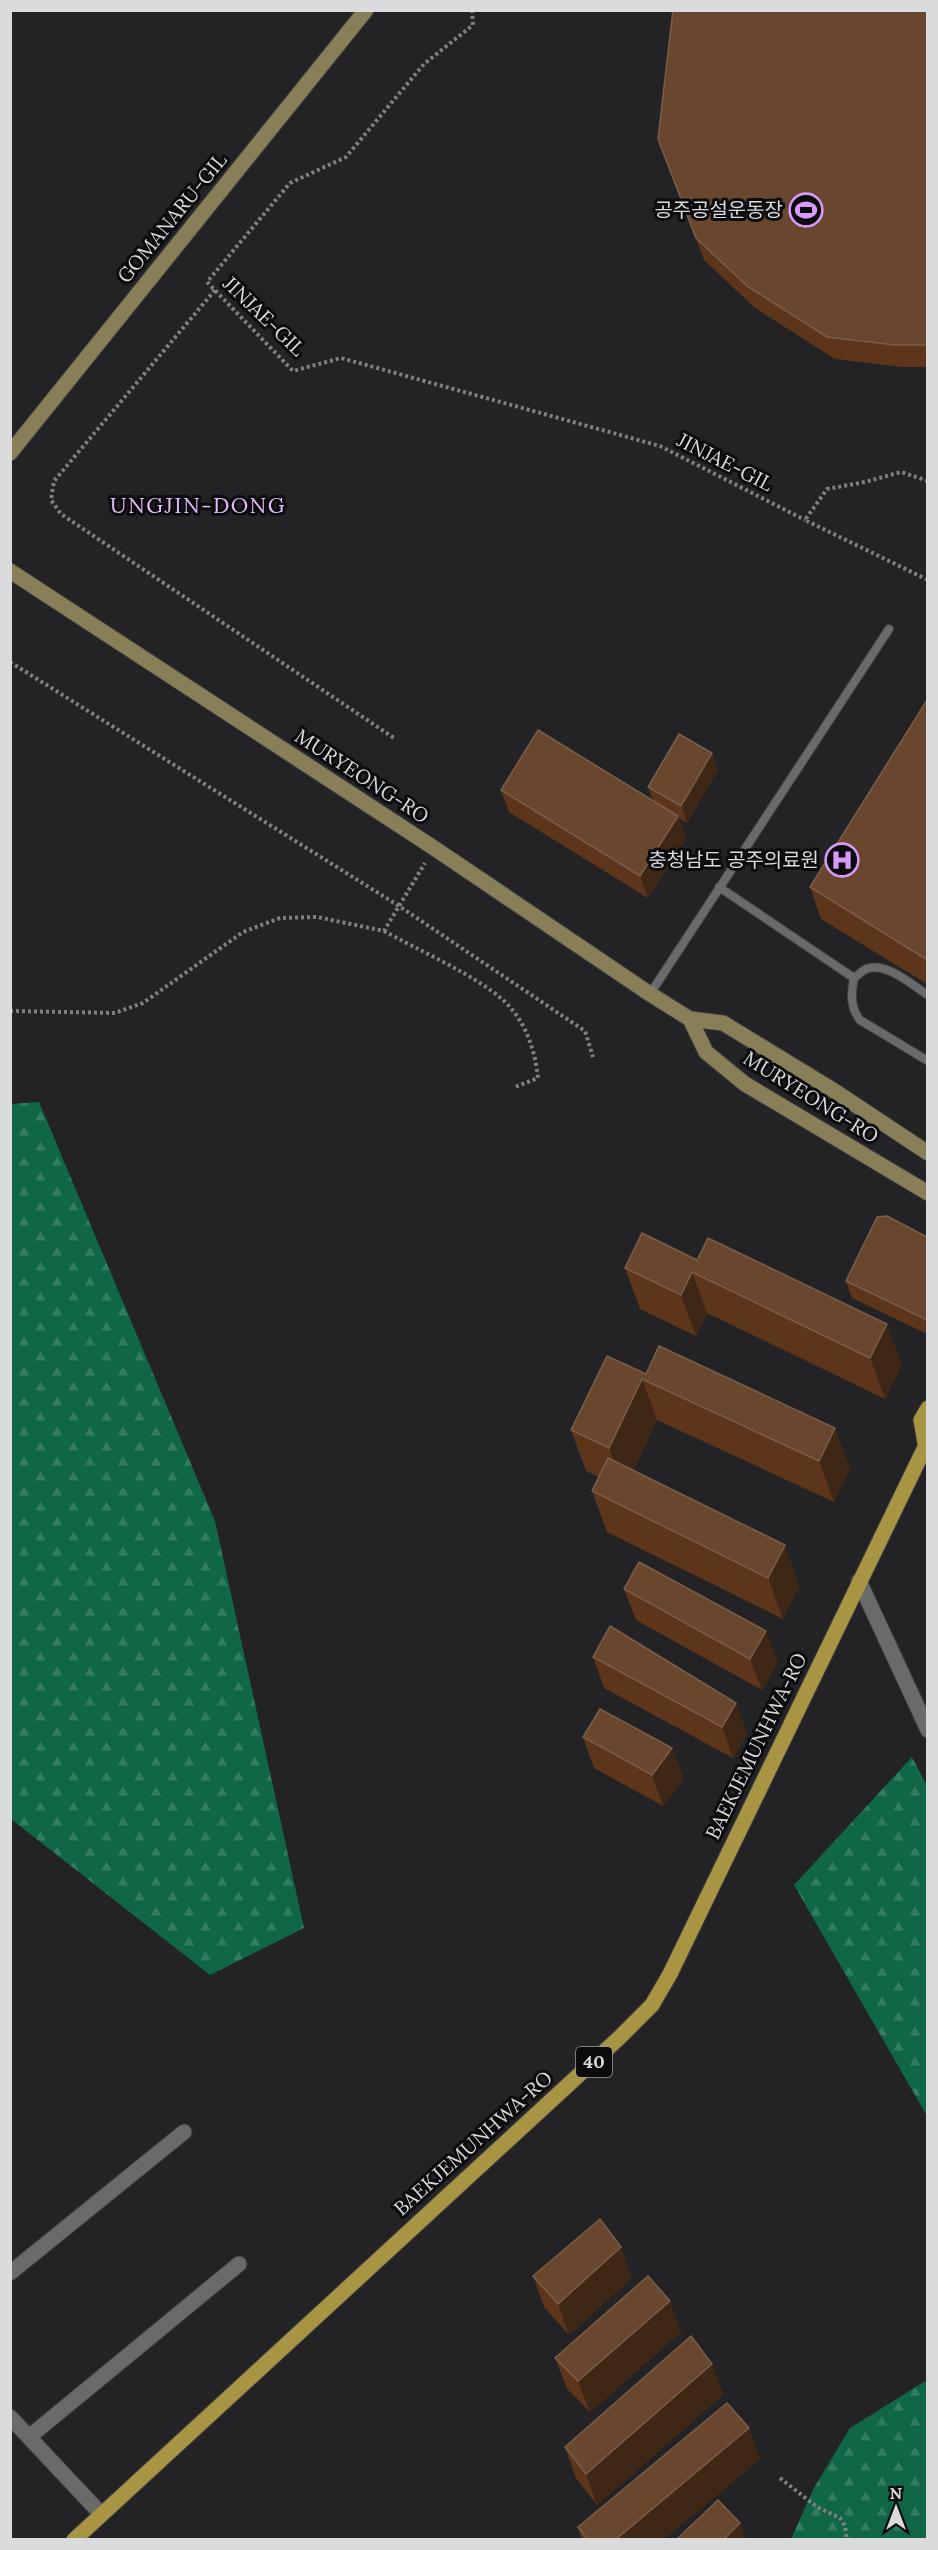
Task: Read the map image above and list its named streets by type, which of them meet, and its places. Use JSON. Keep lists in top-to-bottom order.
{
  "streets": {
    "main road": [
      "GOMANARU-GIL",
      "MURYEONG-RO",
      "BAEKJEMUNHWA-RO",
      "40"
    ],
    "path": ["JINJAE-GIL"]
  },
  "districts": ["UNGJIN-DONG"],
  "places": {
    "sports": ["공주공설운동장"],
    "hospital": ["충청남도 공주의료원"]
  },
  "north": "top"
}
